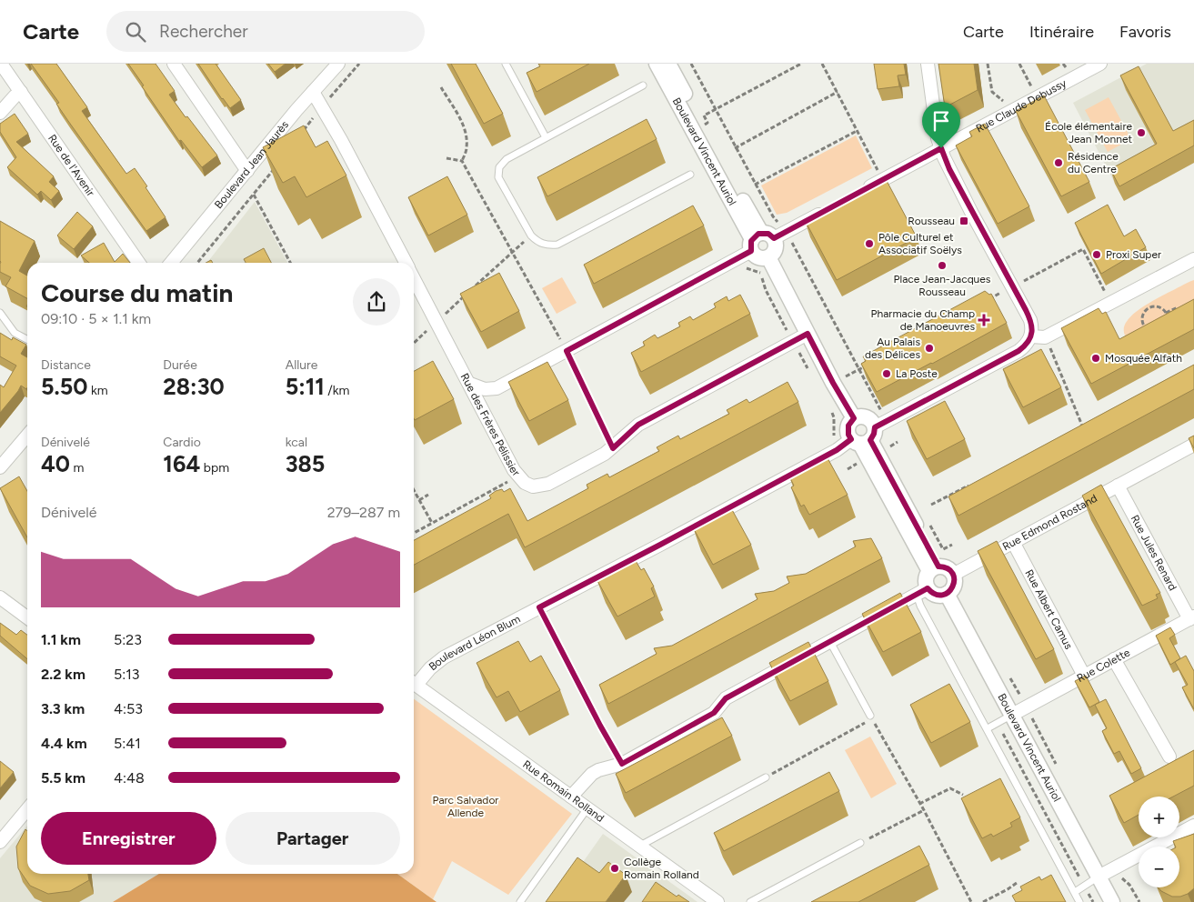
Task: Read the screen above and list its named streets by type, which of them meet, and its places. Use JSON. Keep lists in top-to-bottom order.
{
  "streets": {
    "street": [
      "Rue Claude Debussy",
      "Boulevard Vincent Auriol",
      "Boulevard Jean Jaurès",
      "Rue de l'Avenir",
      "Rue des Frères Pélissier",
      "Rue Edmond Rostand",
      "Rue Jules Renard",
      "Rue Albert Camus",
      "Boulevard Léon Blum",
      "Rue Colette",
      "Rue Romain Rolland"
    ]
  },
  "crossings": [
    ["Boulevard Vincent Auriol", "Rue Colette"],
    ["Boulevard Jean Jaurès", "Rue des Frères Pélissier"],
    ["Rue Edmond Rostand", "Rue Jules Renard"],
    ["Rue Edmond Rostand", "Rue Albert Camus"],
    ["Rue Jules Renard", "Rue Colette"],
    ["Rue Albert Camus", "Rue Colette"]
  ],
  "parks": ["Parc Salvador Allende"],
  "places": {
    "other": [
      "École élémentaire Jean Monnet",
      "Résidence du Centre",
      "Pôle Culturel et Associatif Soëlys",
      "Proxi Super",
      "Place Jean-Jacques Rousseau",
      "Au Palais des Délices",
      "Mosquée Alfath",
      "La Poste",
      "Collège Romain Rolland"
    ],
    "transit": ["Rousseau"],
    "health": ["Pharmacie du Champ de Manoeuvres"]
  },
  "page": {
    "header": "Carte",
    "search": "Rechercher",
    "nav": ["Carte", "Itinéraire", "Favoris"],
    "heading": ["Course du matin", "09:10 · 5 × 1.1 km"],
    "stats": [
      ["Distance", "5.50 km"],
      ["Durée", "28:30"],
      ["Allure", "5:11 /km"],
      ["Dénivelé", "40 m"],
      ["Cardio", "164 bpm"],
      ["kcal", "385"]
    ],
    "chart": ["Dénivelé", "279–287 m"],
    "list": [
      {
        "name": "1.1 km",
        "note": "5:23"
      },
      {
        "name": "2.2 km",
        "note": "5:13"
      },
      {
        "name": "3.3 km",
        "note": "4:53"
      },
      {
        "name": "4.4 km",
        "note": "5:41"
      },
      {
        "name": "5.5 km",
        "note": "4:48"
      }
    ],
    "map_buttons": ["+", "−"],
    "buttons": ["Enregistrer", "Partager"]
  }
}
